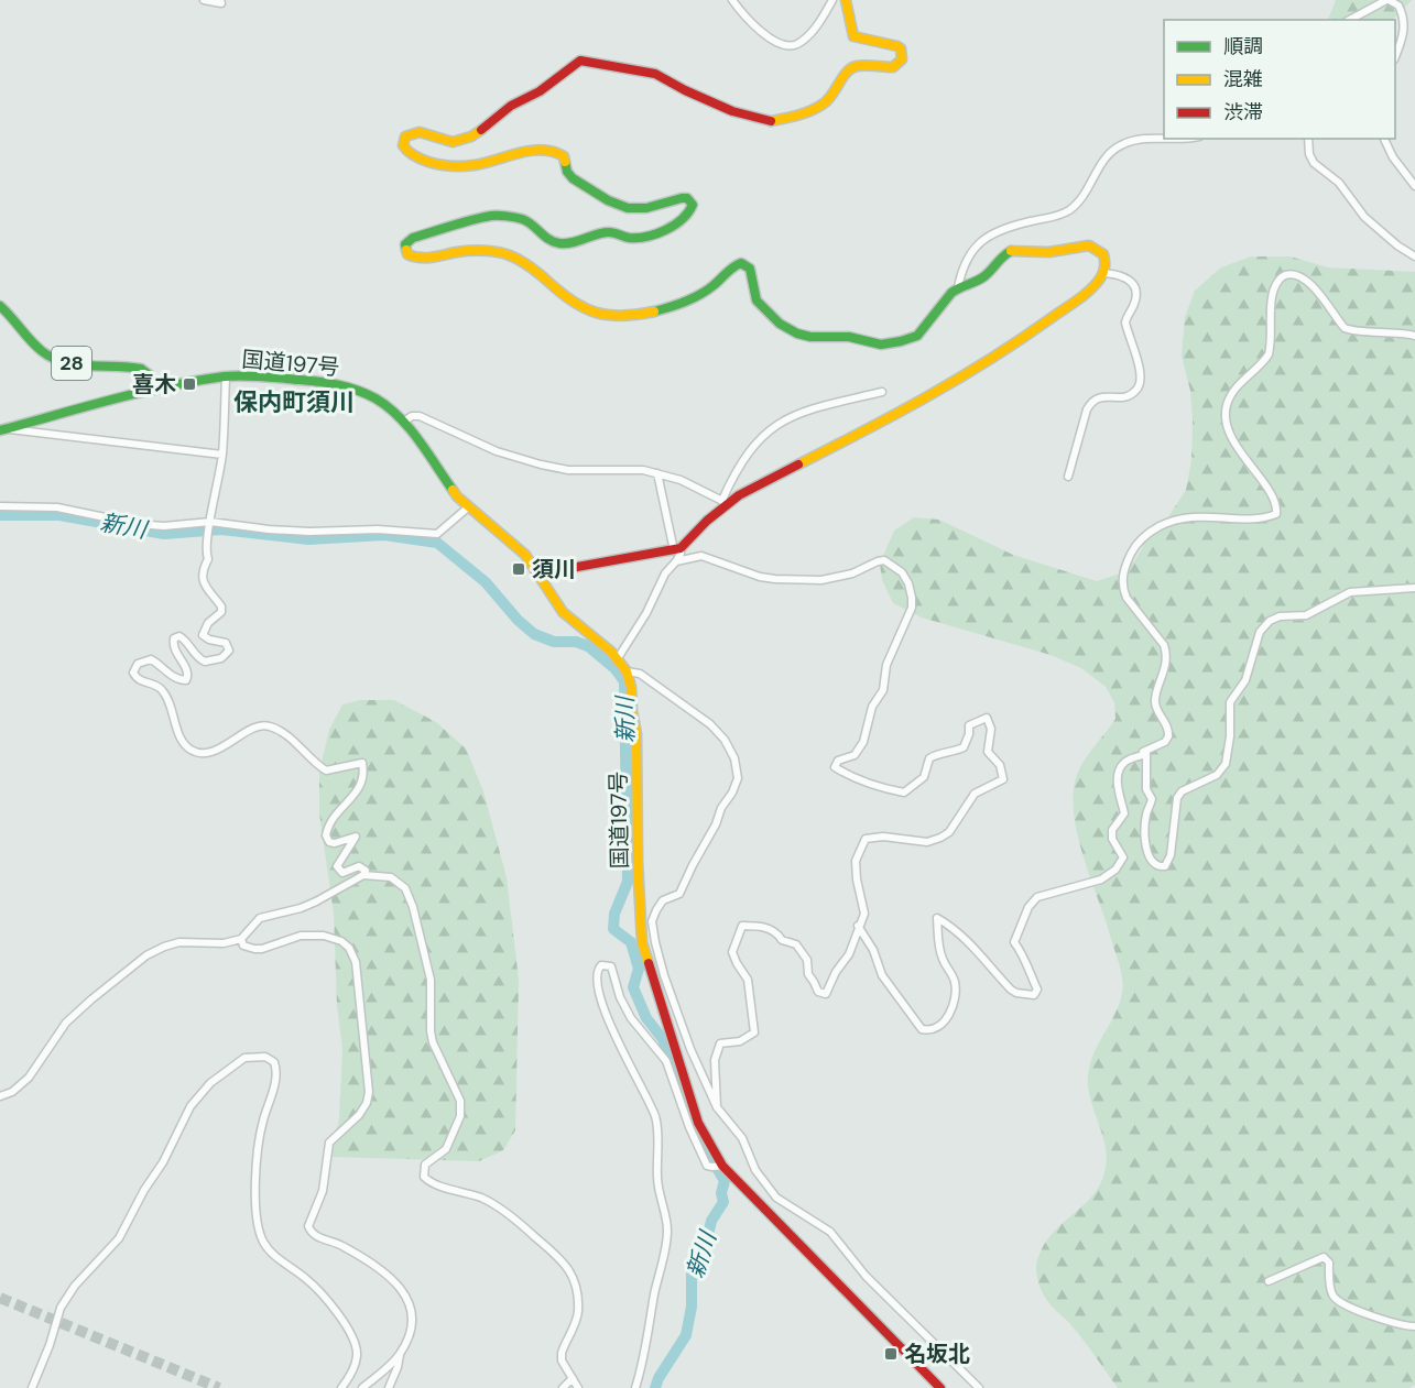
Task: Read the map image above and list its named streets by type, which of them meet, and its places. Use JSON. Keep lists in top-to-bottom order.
{
  "streets": {
    "main road": ["28", "国道197号"]
  },
  "crossings": [
    ["28", "国道197号"]
  ],
  "districts": ["保内町須川"],
  "water": ["新川"],
  "places": {
    "transit": ["喜木", "須川", "名坂北"]
  },
  "legend": ["順調", "混雑", "渋滞"]
}
